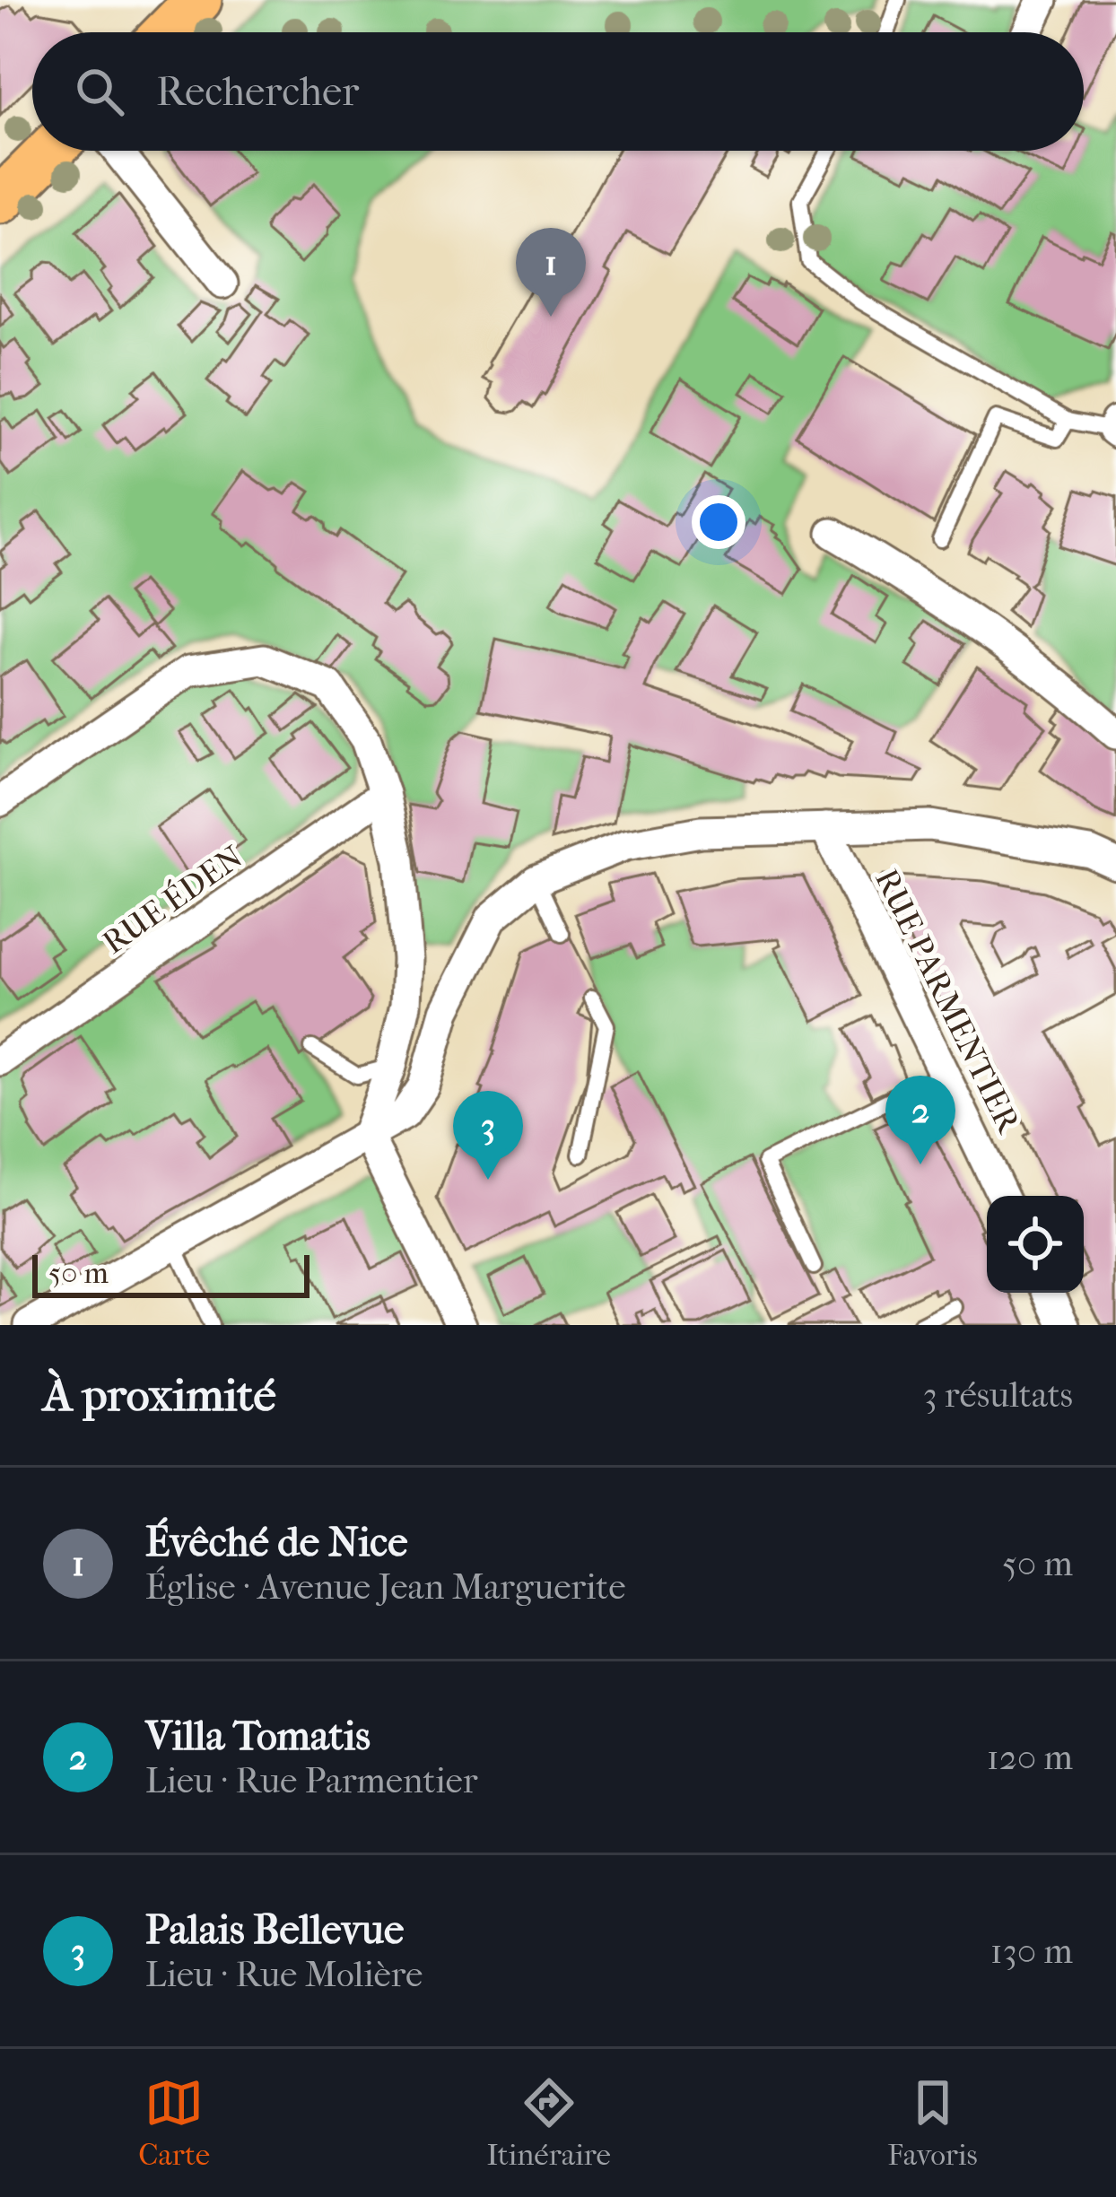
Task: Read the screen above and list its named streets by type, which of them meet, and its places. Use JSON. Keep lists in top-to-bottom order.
{
  "streets": {
    "street": ["RUE ÉDEN", "RUE PARMENTIER"]
  },
  "scale_bar": "50 m",
  "page": {
    "search": "Rechercher",
    "pins": ["1", "2", "3"],
    "scale": "50 m",
    "heading": ["À proximité", "3 résultats"],
    "list": [
      {
        "mark": "1",
        "name": "Évêché de Nice",
        "note": "Église · Avenue Jean Marguerite",
        "value": "50 m"
      },
      {
        "mark": "2",
        "name": "Villa Tomatis",
        "note": "Lieu · Rue Parmentier",
        "value": "120 m"
      },
      {
        "mark": "3",
        "name": "Palais Bellevue",
        "note": "Lieu · Rue Molière",
        "value": "130 m"
      }
    ],
    "nav": ["Carte", "Itinéraire", "Favoris"]
  }
}
